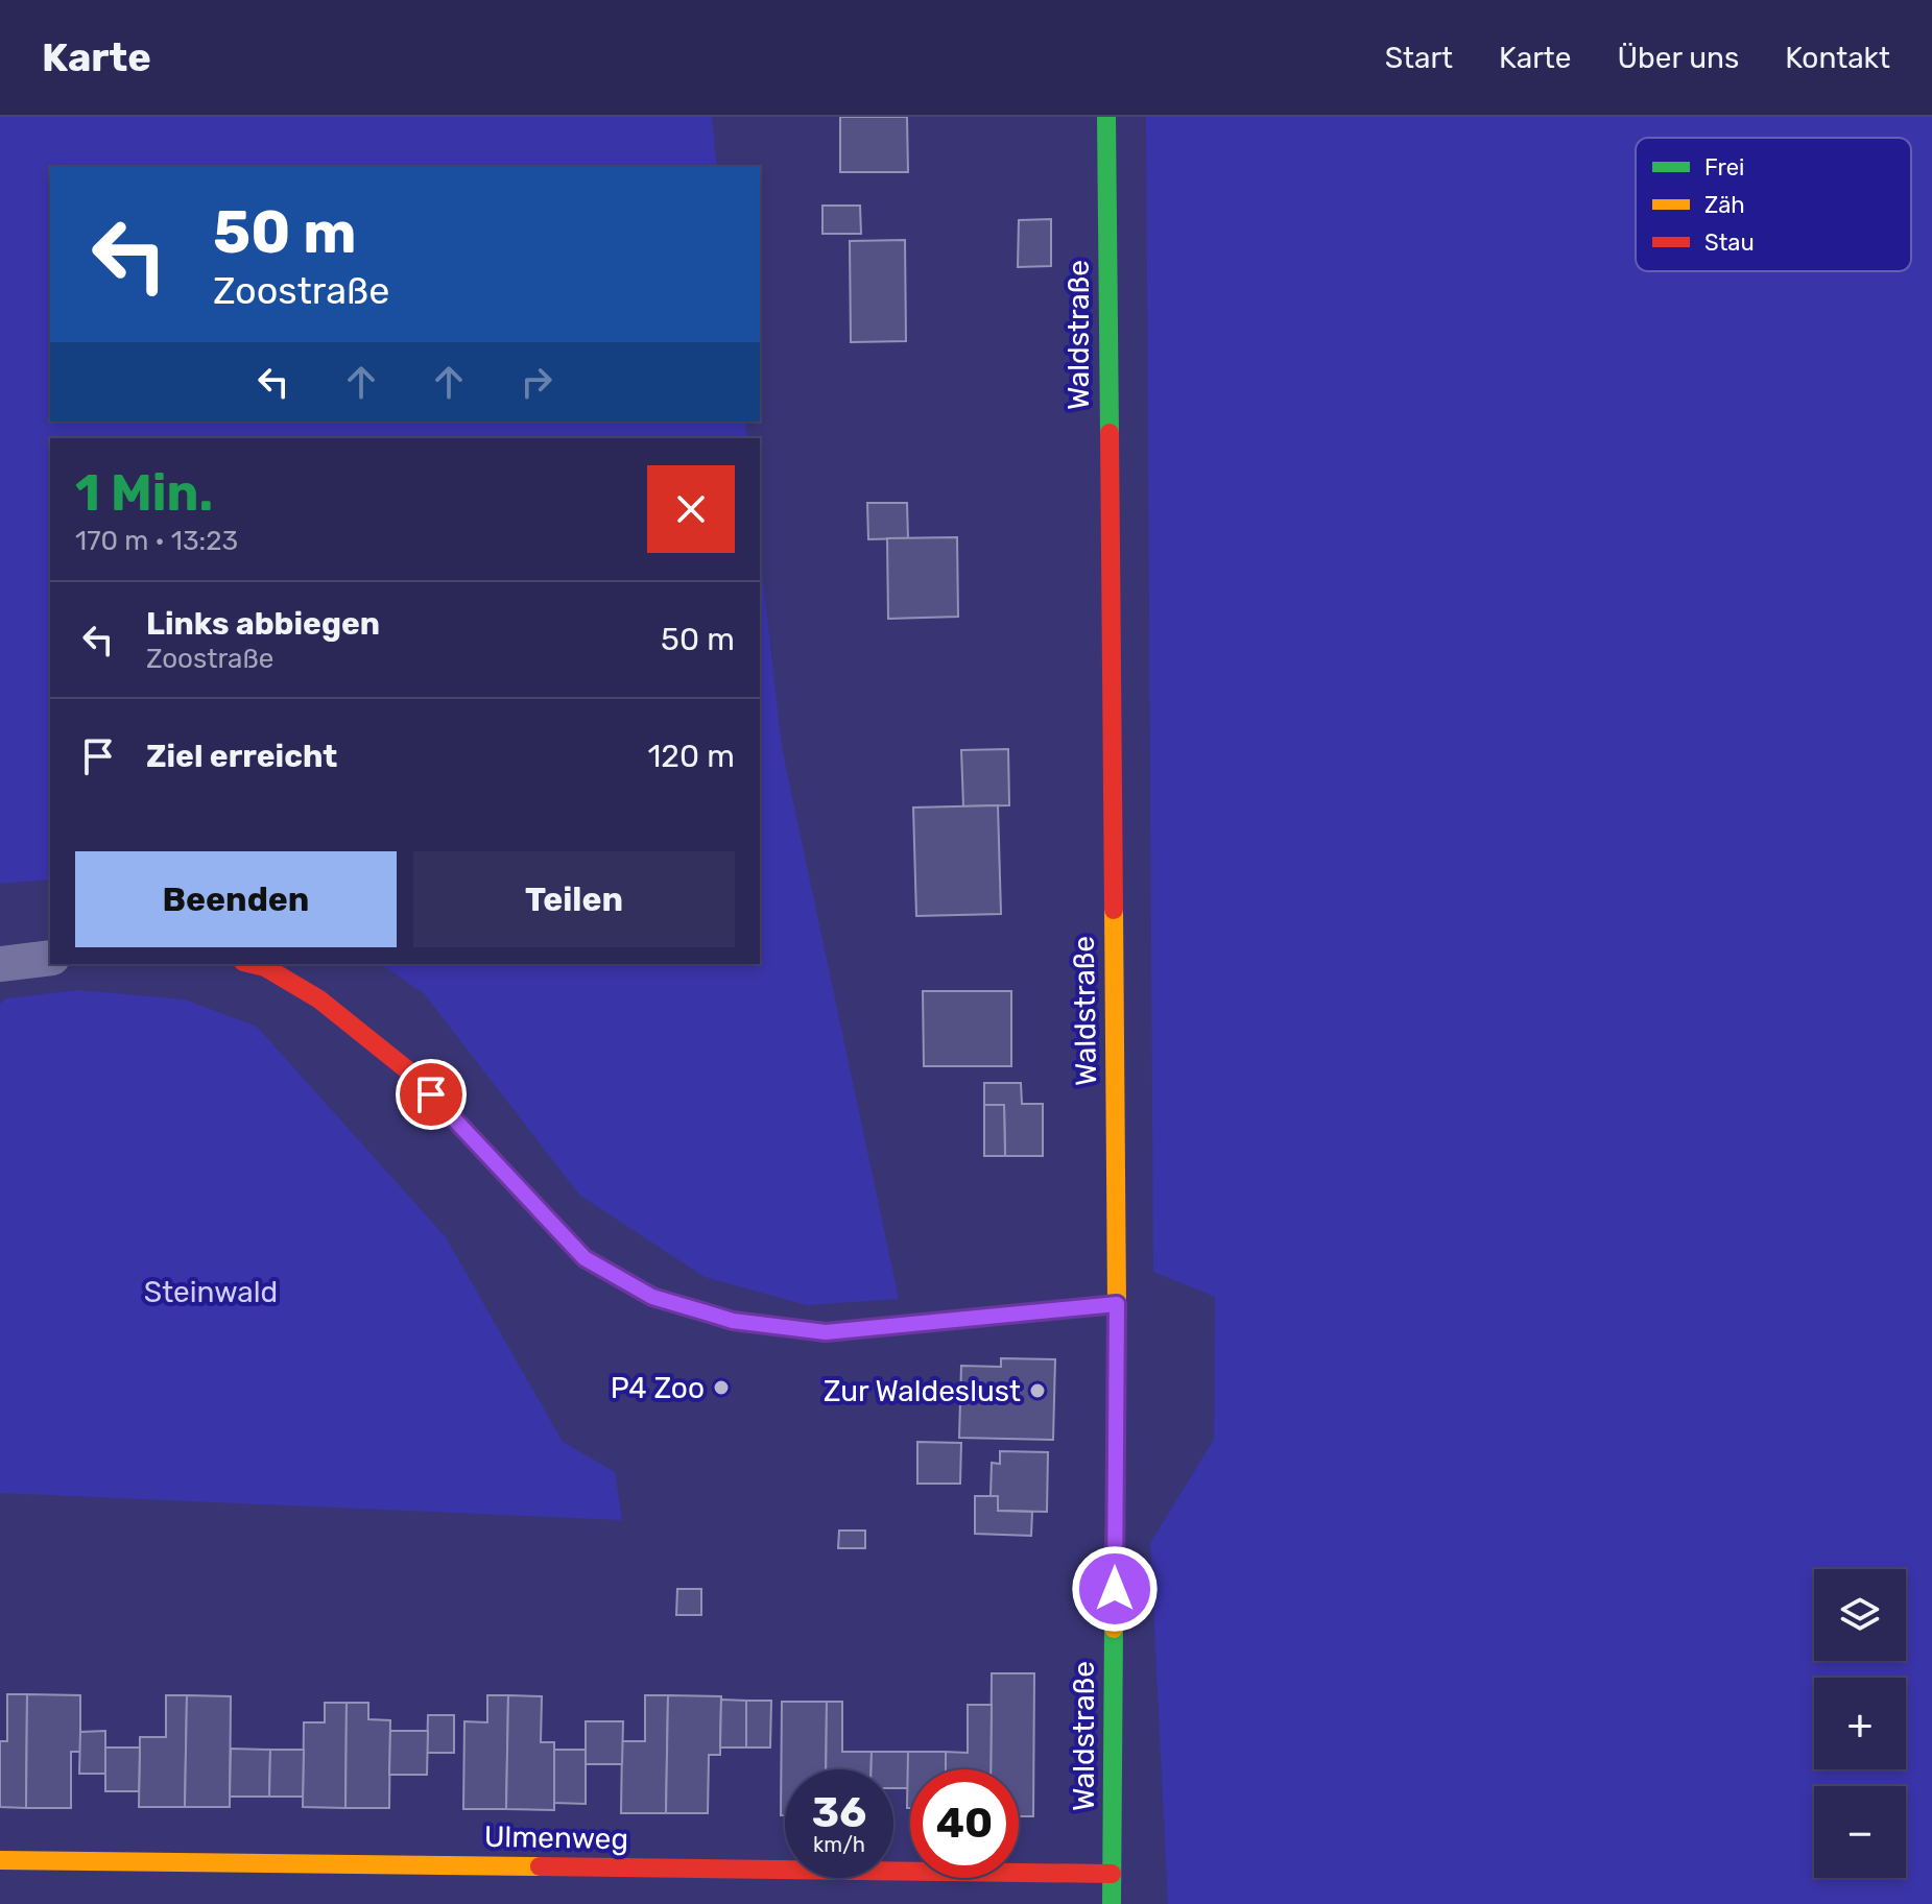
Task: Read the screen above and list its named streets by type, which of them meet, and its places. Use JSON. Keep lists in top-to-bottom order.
{
  "streets": {
    "street": ["Waldstraße", "Ulmenweg"]
  },
  "crossings": [
    ["Waldstraße", "Ulmenweg"]
  ],
  "parks": ["Steinwald"],
  "places": ["P4 Zoo", "Zur Waldeslust"],
  "legend": ["Frei", "Zäh", "Stau"],
  "page": {
    "header": "Karte",
    "nav": [
      "Start",
      "Karte",
      "Über uns",
      "Kontakt"
    ],
    "turn": ["50 m", "Zoostraße"],
    "heading": ["1 Min.", "170 m · 13:23"],
    "list": [
      {
        "name": "Links abbiegen",
        "note": "Zoostraße",
        "value": "50 m"
      },
      {
        "name": "Ziel erreicht",
        "value": "120 m"
      }
    ],
    "buttons": ["Beenden", "Teilen"],
    "map_buttons": ["+", "−"],
    "speed": "36 km/h",
    "limit": "40"
  }
}
